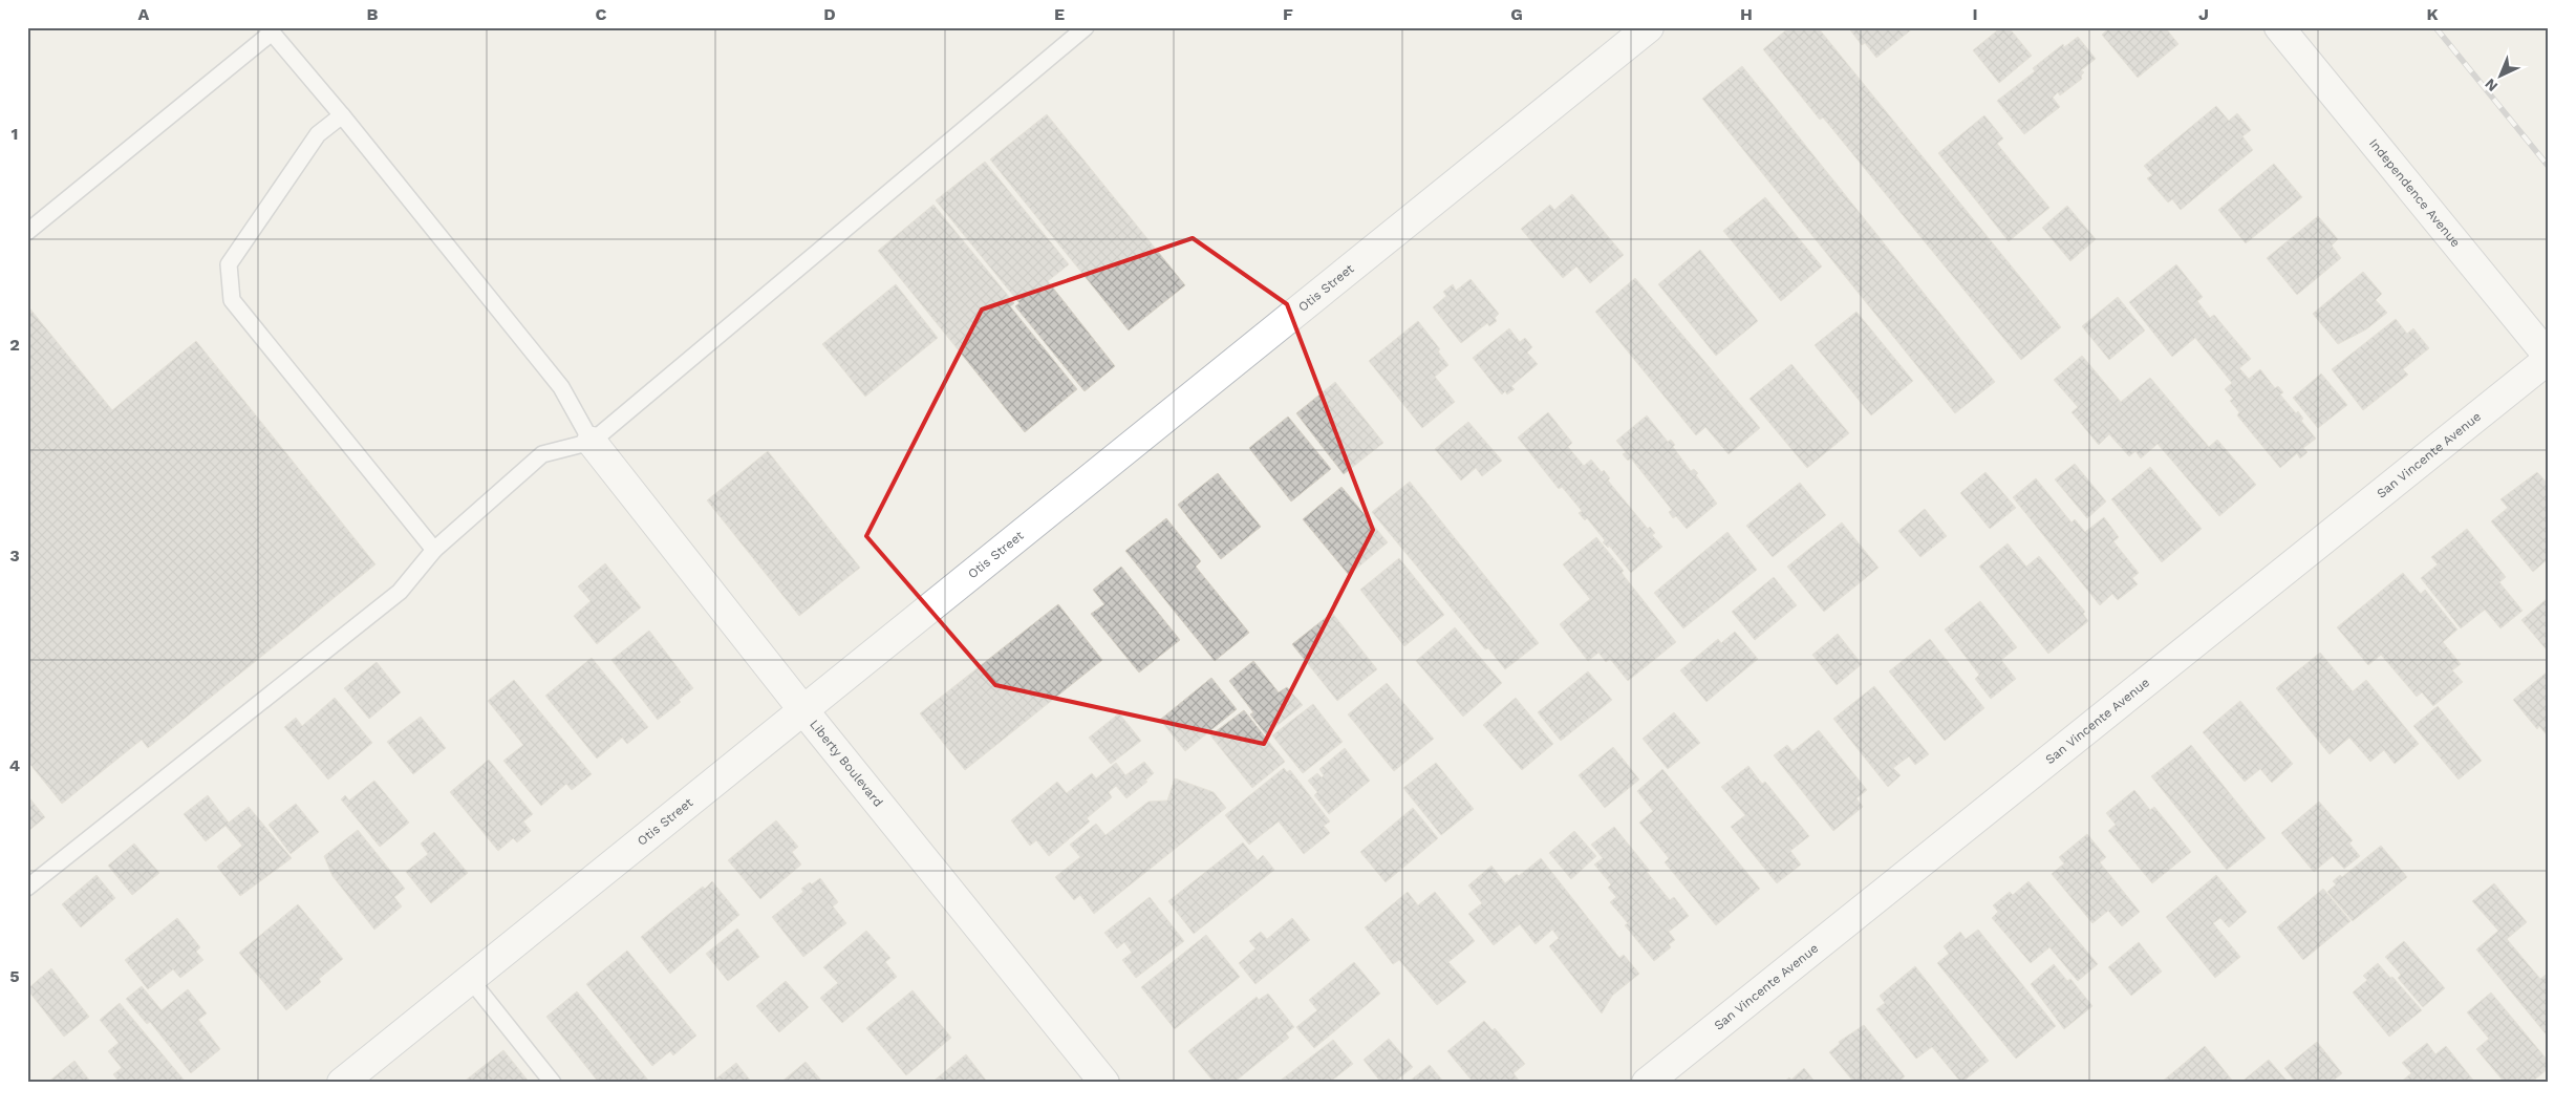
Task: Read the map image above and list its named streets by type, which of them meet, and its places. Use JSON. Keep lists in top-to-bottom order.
{
  "streets": {
    "street": [
      "Independence Avenue",
      "Otis Street",
      "San Vincente Avenue",
      "Liberty Boulevard"
    ]
  },
  "crossings": [
    ["Independence Avenue", "San Vincente Avenue"],
    ["Otis Street", "Liberty Boulevard"]
  ],
  "north": "bottom left",
  "grid": {
    "columns": [
      "A",
      "B",
      "C",
      "D",
      "E",
      "F",
      "G",
      "H",
      "I",
      "J",
      "K"
    ],
    "rows": [
      "1",
      "2",
      "3",
      "4",
      "5"
    ]
  }
}
